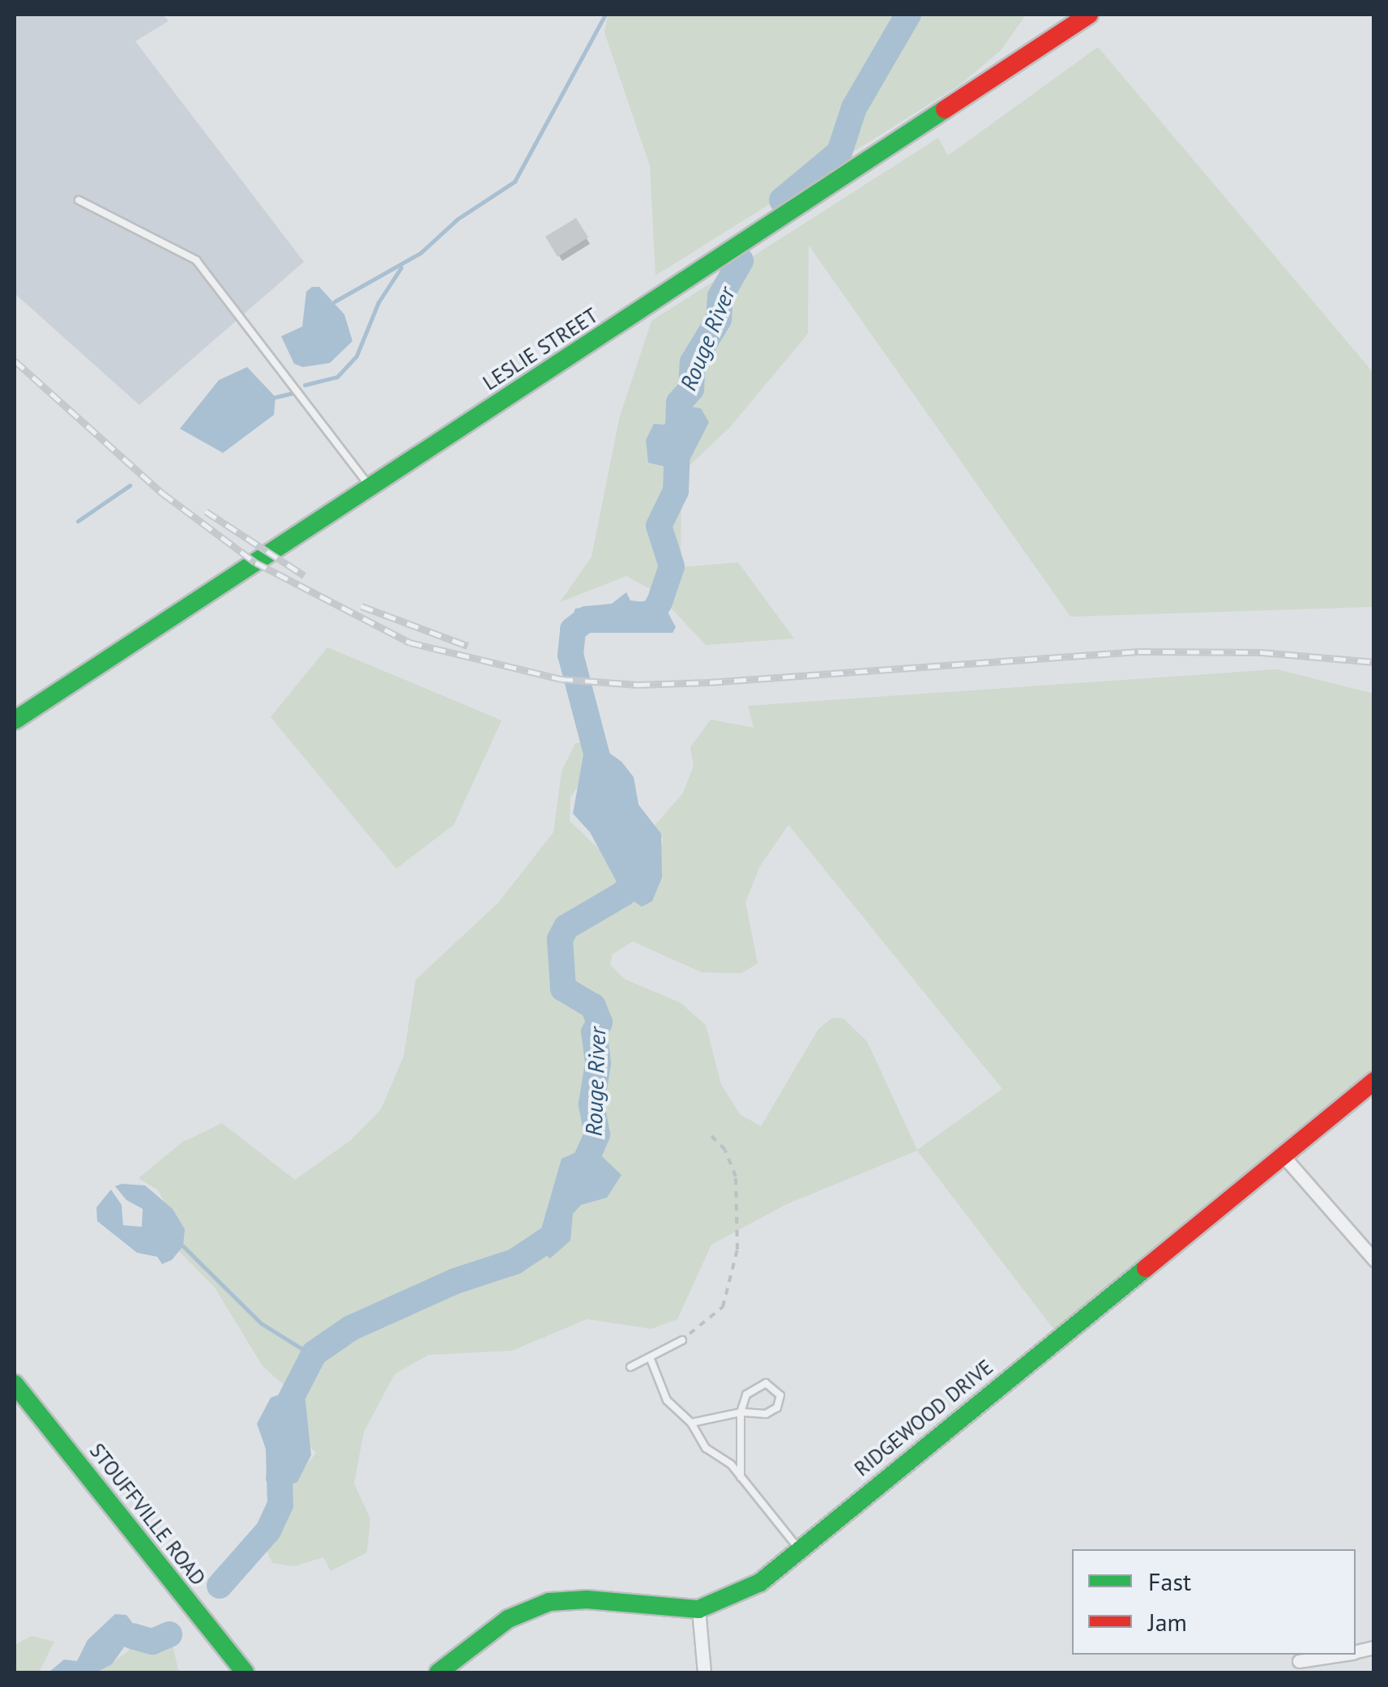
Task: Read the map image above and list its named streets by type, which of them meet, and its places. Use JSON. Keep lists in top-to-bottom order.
{
  "streets": {
    "street": ["LESLIE STREET", "RIDGEWOOD DRIVE", "STOUFFVILLE ROAD"]
  },
  "water": ["Rouge River"],
  "legend": ["Fast", "Jam"]
}
